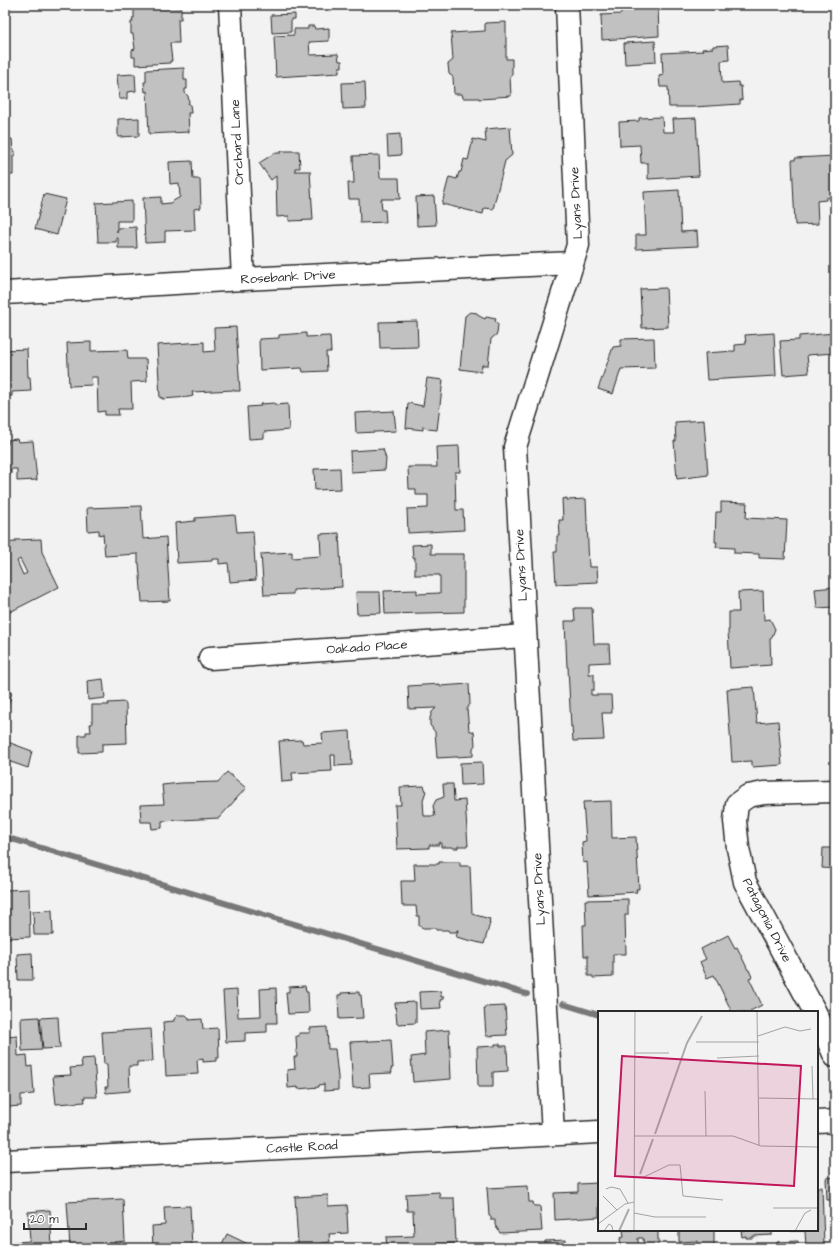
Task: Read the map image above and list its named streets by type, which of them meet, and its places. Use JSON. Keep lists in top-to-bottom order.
{
  "streets": {
    "street": [
      "Orchard Lane",
      "Lyans Drive",
      "Rosebank Drive",
      "Oakado Place",
      "Patagonia Drive",
      "Castle Road"
    ]
  },
  "crossings": [
    ["Orchard Lane", "Rosebank Drive"],
    ["Lyans Drive", "Rosebank Drive"],
    ["Lyans Drive", "Oakado Place"],
    ["Lyans Drive", "Castle Road"]
  ],
  "scale_bar": "20 m"
}
